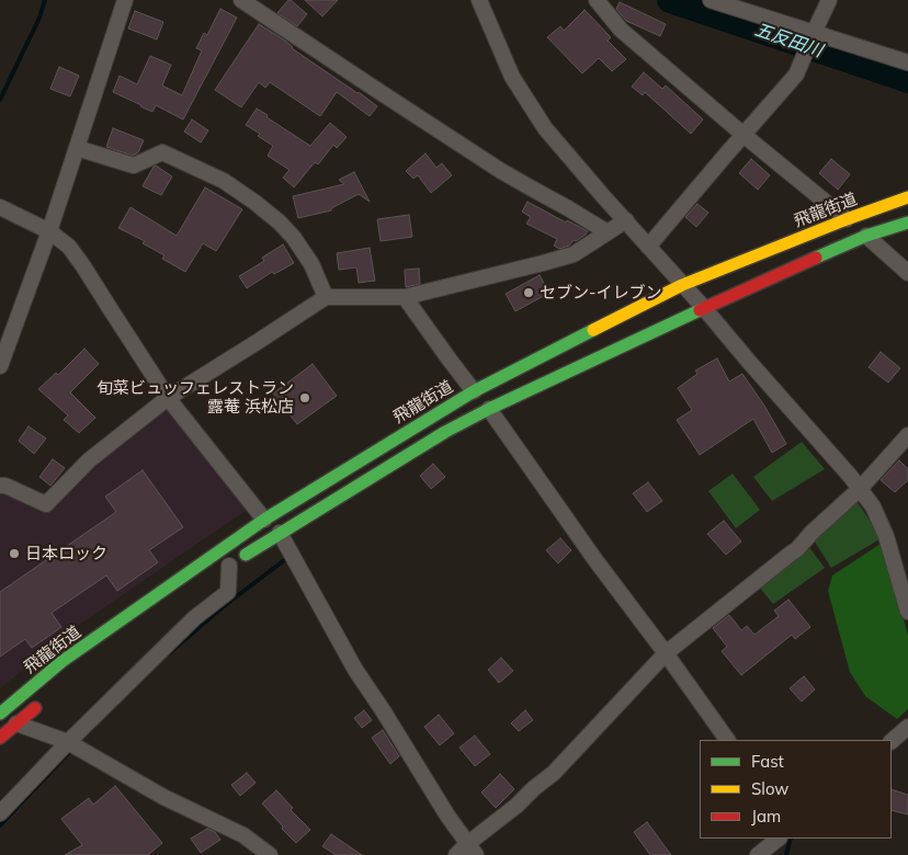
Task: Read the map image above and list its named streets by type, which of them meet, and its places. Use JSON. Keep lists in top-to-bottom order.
{
  "streets": {
    "highway": ["飛龍街道"]
  },
  "water": ["五反田川"],
  "places": ["セブン-イレブン", "旬菜ビュッフェレストラン 露菴 浜松店", "日本ロック"],
  "legend": ["Fast", "Slow", "Jam"]
}
